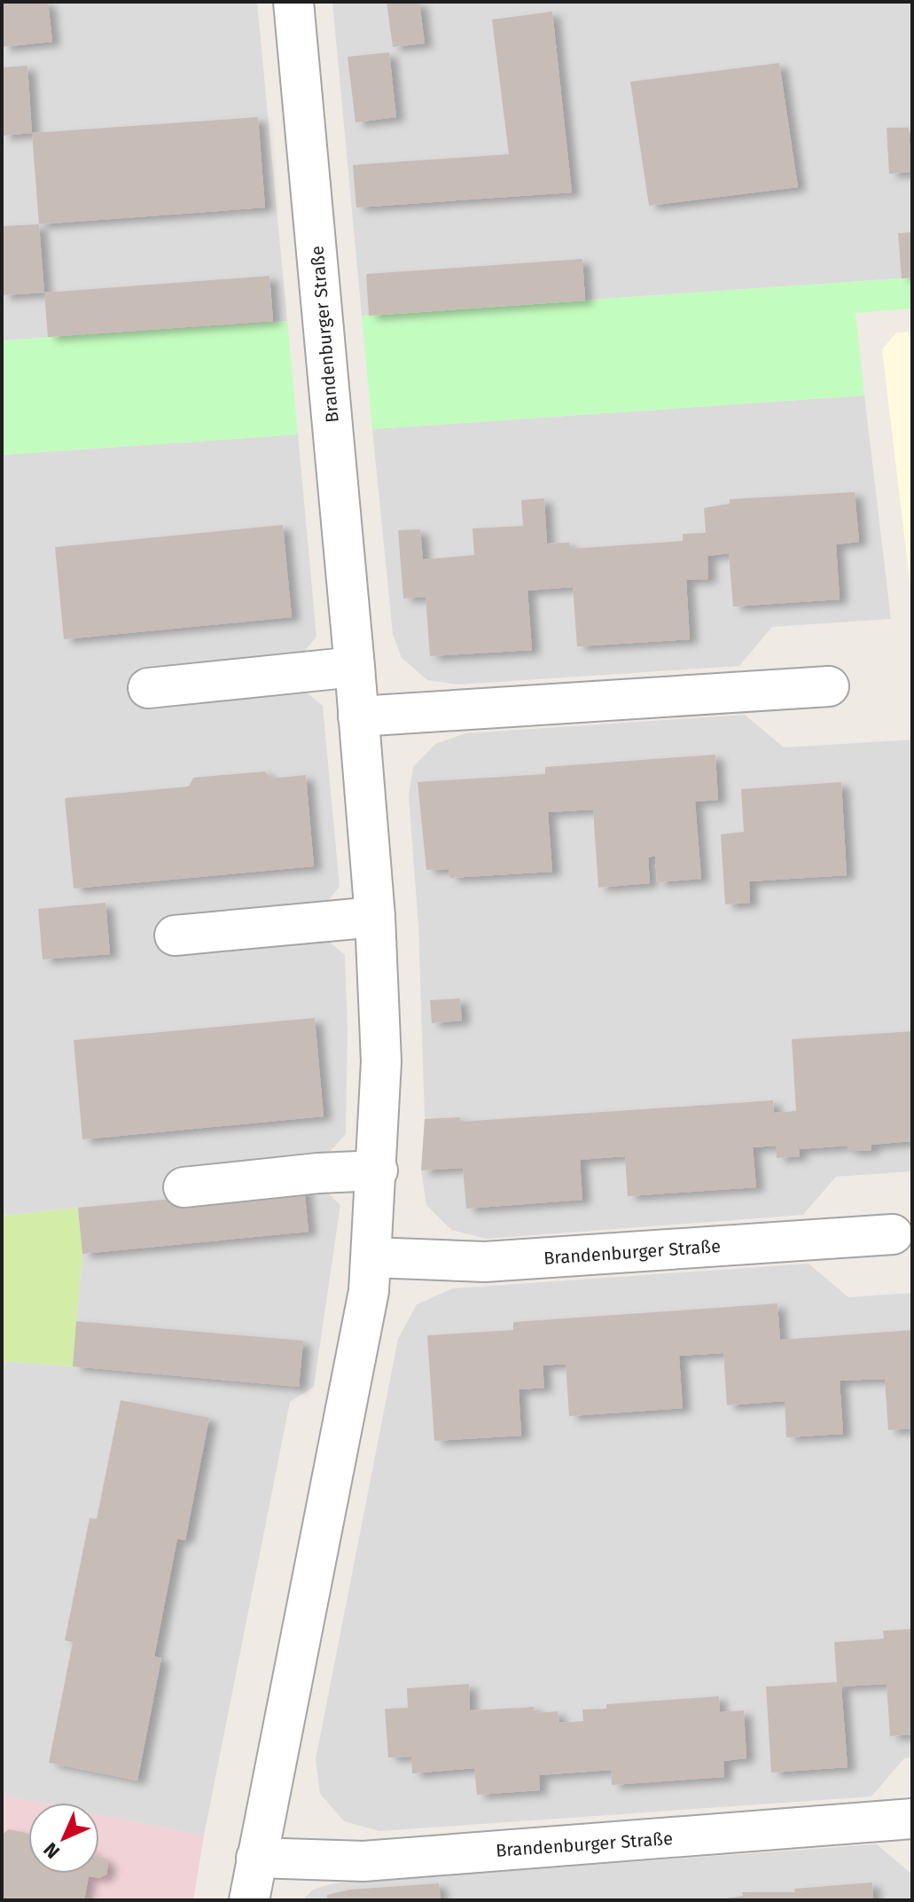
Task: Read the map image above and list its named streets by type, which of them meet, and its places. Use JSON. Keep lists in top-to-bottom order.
{
  "streets": {
    "street": ["Brandenburger Straße"]
  },
  "north": "bottom left"
}
